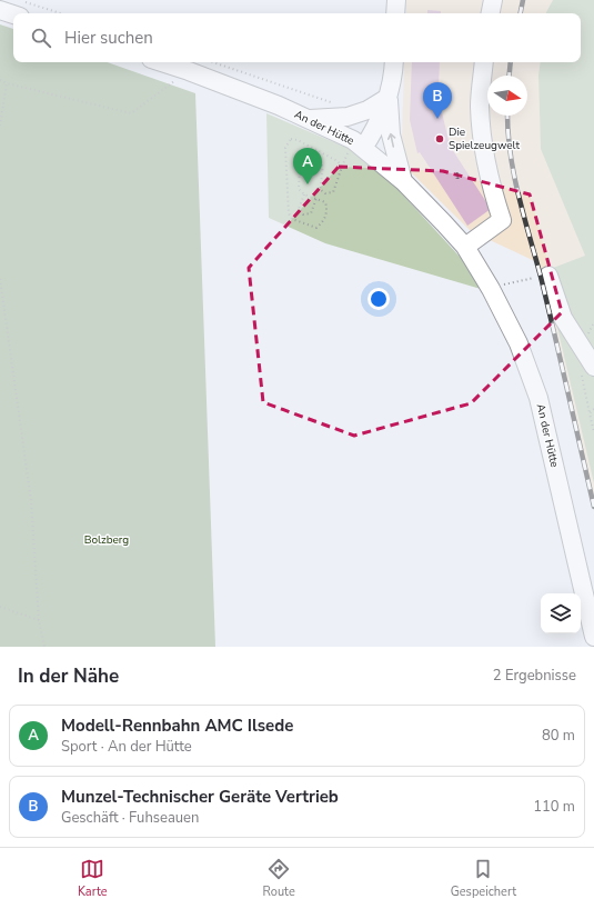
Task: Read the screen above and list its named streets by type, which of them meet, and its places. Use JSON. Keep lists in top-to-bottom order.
{
  "streets": {
    "street": ["An der Hütte"]
  },
  "parks": ["Bolzberg"],
  "places": ["Die Spielzeugwelt"],
  "house_numbers": ["1"],
  "north": "right",
  "page": {
    "search": "Hier suchen",
    "pins": ["B", "A"],
    "heading": ["In der Nähe", "2 Ergebnisse"],
    "list": [
      {
        "mark": "A",
        "name": "Modell-Rennbahn AMC Ilsede",
        "note": "Sport · An der Hütte",
        "value": "80 m"
      },
      {
        "mark": "B",
        "name": "Munzel-Technischer Geräte Vertrieb",
        "note": "Geschäft · Fuhseauen",
        "value": "110 m"
      }
    ],
    "nav": ["Karte", "Route", "Gespeichert"]
  }
}
